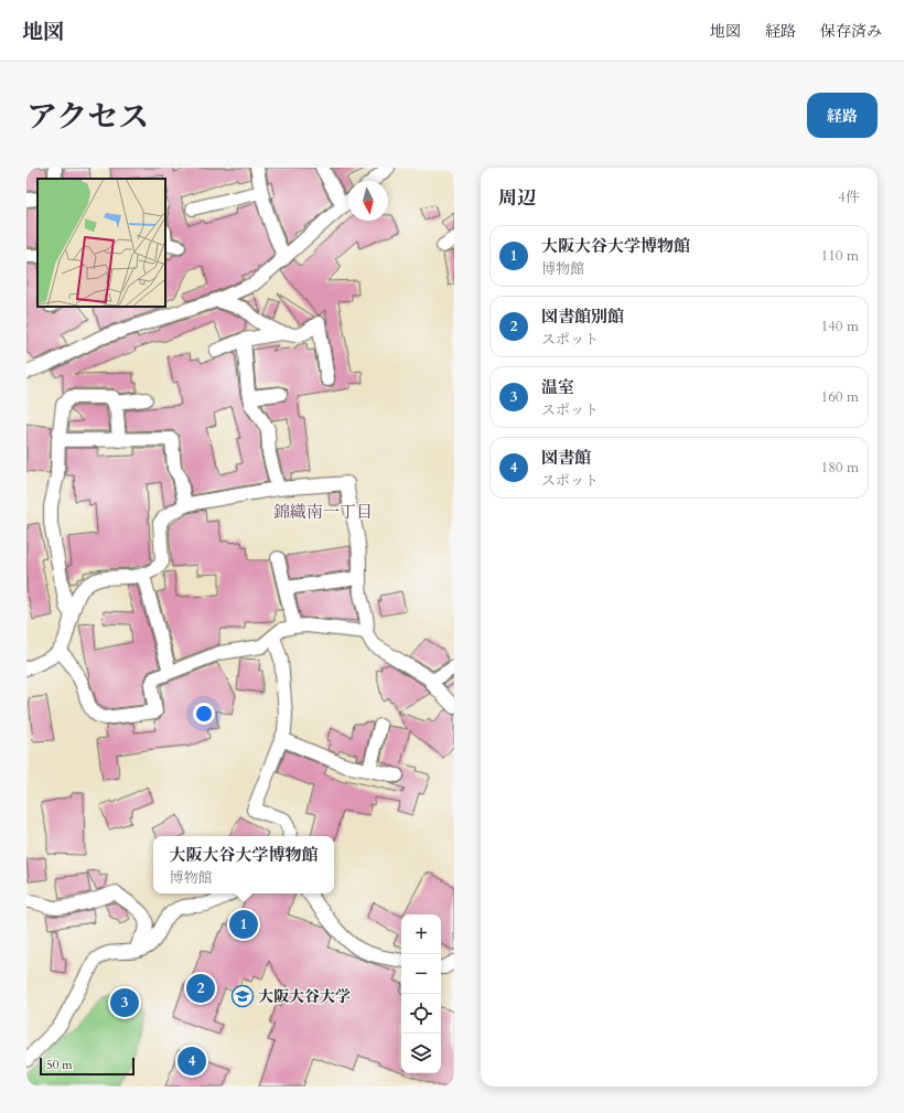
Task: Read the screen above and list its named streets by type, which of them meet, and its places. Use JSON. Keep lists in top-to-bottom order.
{
  "districts": ["錦織南一丁目"],
  "places": {
    "school or university": ["大阪大谷大学"]
  },
  "scale_bar": "50 m",
  "north": "bottom",
  "page": {
    "header": "地図",
    "nav": ["地図", "経路", "保存済み"],
    "title": "アクセス",
    "buttons": "経路",
    "heading": ["周辺", "4件"],
    "list": [
      {
        "mark": "1",
        "name": "大阪大谷大学博物館",
        "note": "博物館",
        "value": "110 m"
      },
      {
        "mark": "2",
        "name": "図書館別館",
        "note": "スポット",
        "value": "140 m"
      },
      {
        "mark": "3",
        "name": "温室",
        "note": "スポット",
        "value": "160 m"
      },
      {
        "mark": "4",
        "name": "図書館",
        "note": "スポット",
        "value": "180 m"
      }
    ],
    "popup": ["大阪大谷大学博物館", "博物館"],
    "pins": [
      "1",
      "2",
      "3",
      "4"
    ],
    "map_buttons": ["+", "−"],
    "scale": "50 m"
  }
}
